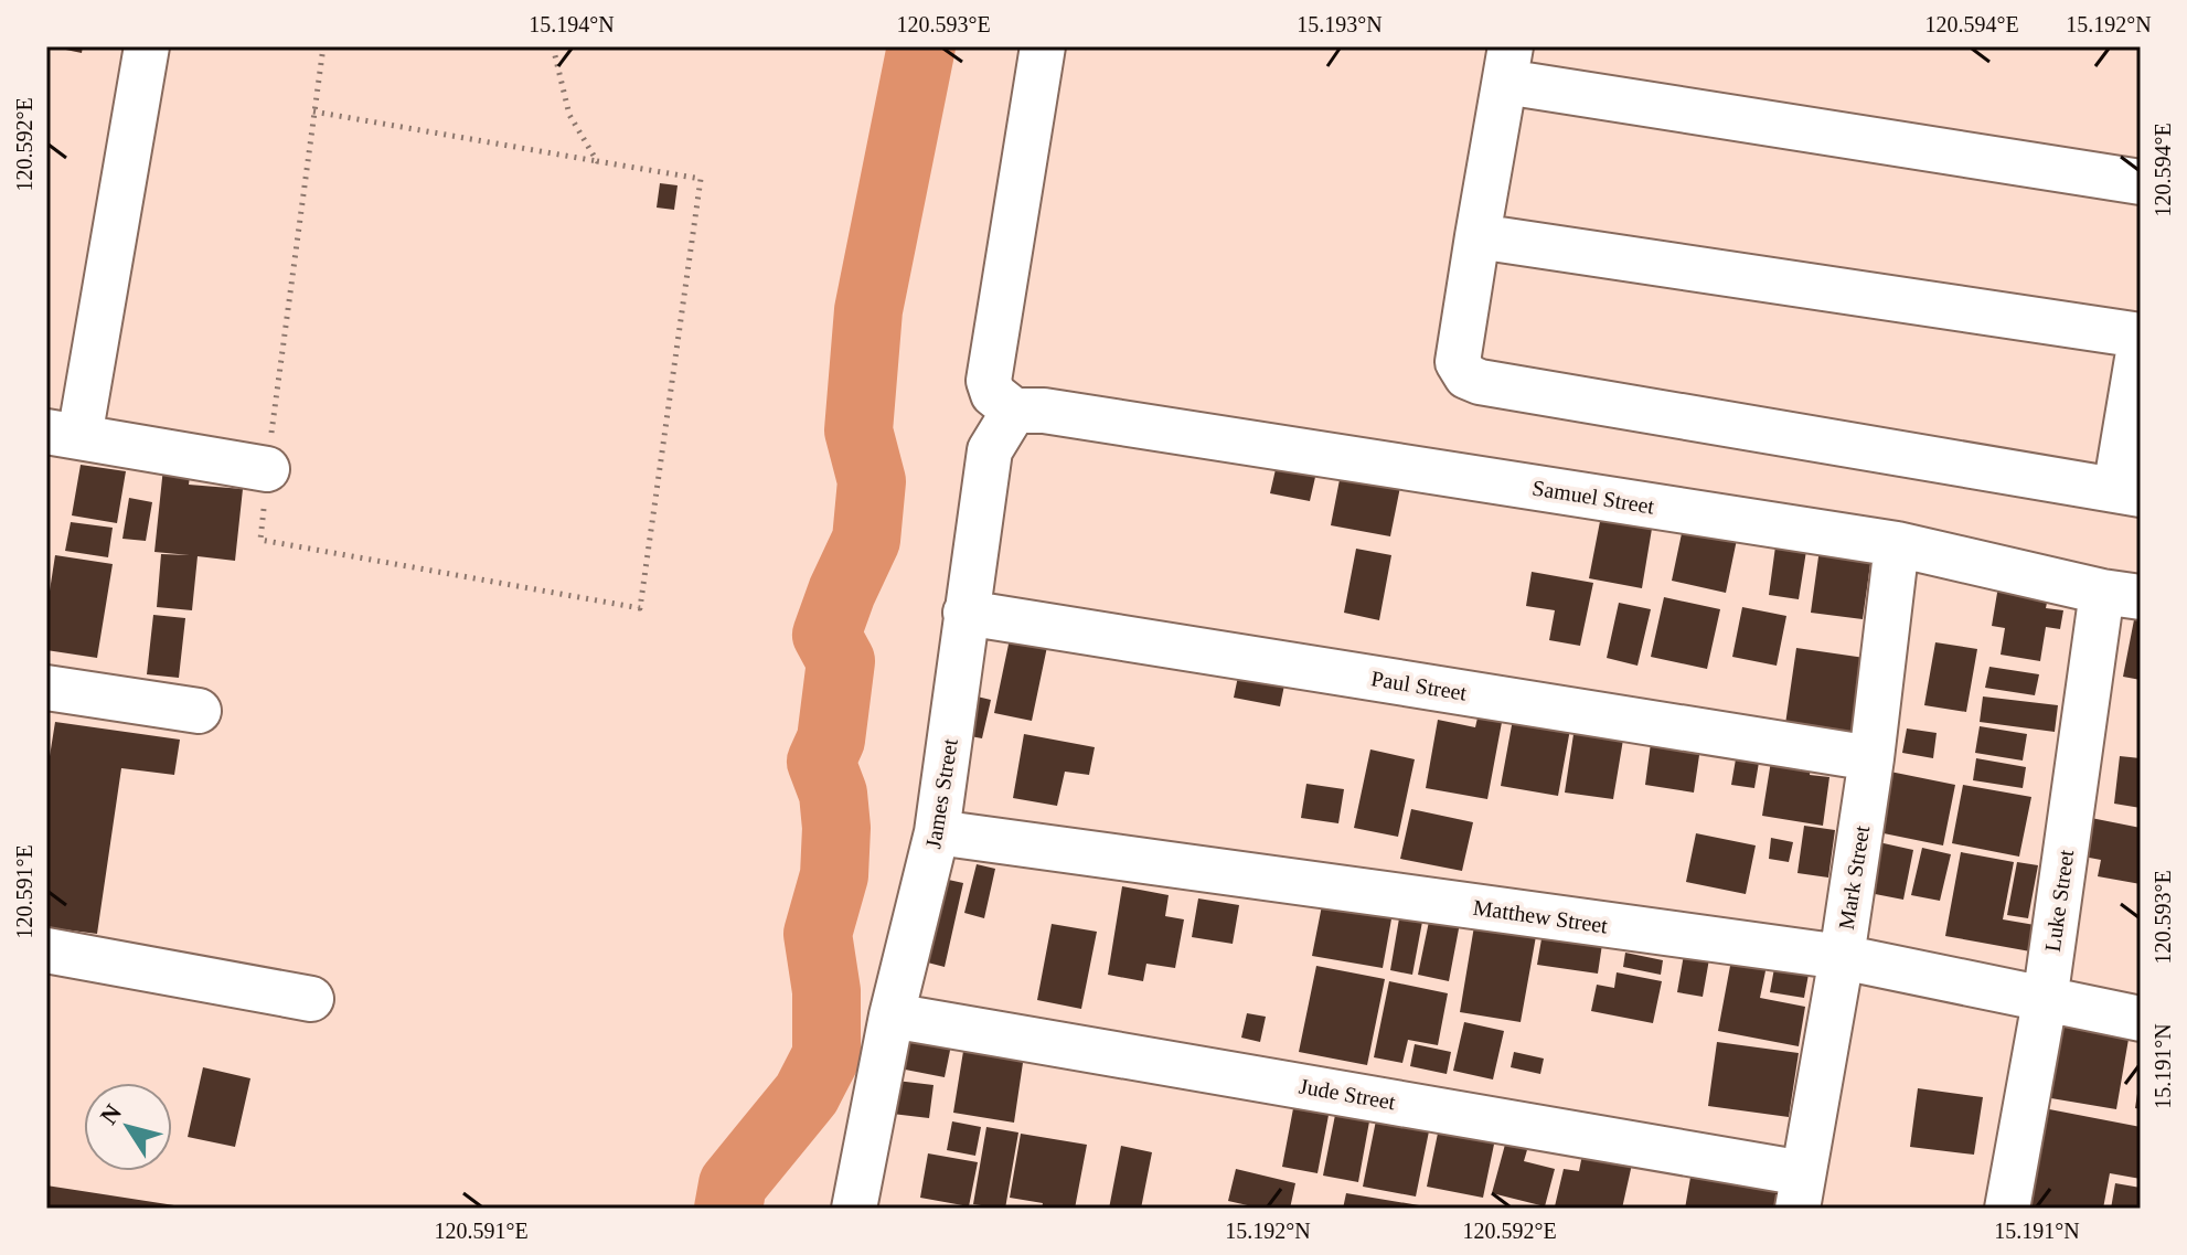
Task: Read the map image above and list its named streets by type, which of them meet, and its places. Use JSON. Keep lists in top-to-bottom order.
{
  "streets": {
    "street": [
      "Samuel Street",
      "Paul Street",
      "James Street",
      "Mark Street",
      "Luke Street",
      "Matthew Street",
      "Jude Street"
    ]
  },
  "crossings": [
    ["Samuel Street", "James Street"],
    ["Samuel Street", "Mark Street"],
    ["Samuel Street", "Luke Street"],
    ["Paul Street", "James Street"],
    ["Paul Street", "Mark Street"],
    ["James Street", "Matthew Street"],
    ["James Street", "Jude Street"],
    ["Mark Street", "Matthew Street"],
    ["Mark Street", "Jude Street"],
    ["Luke Street", "Matthew Street"]
  ],
  "north": "top left",
  "coordinates": [
    "15.194°N",
    "120.593°E",
    "15.193°N",
    "120.594°E",
    "15.192°N",
    "120.592°E",
    "120.591°E",
    "15.191°N"
  ]
}
